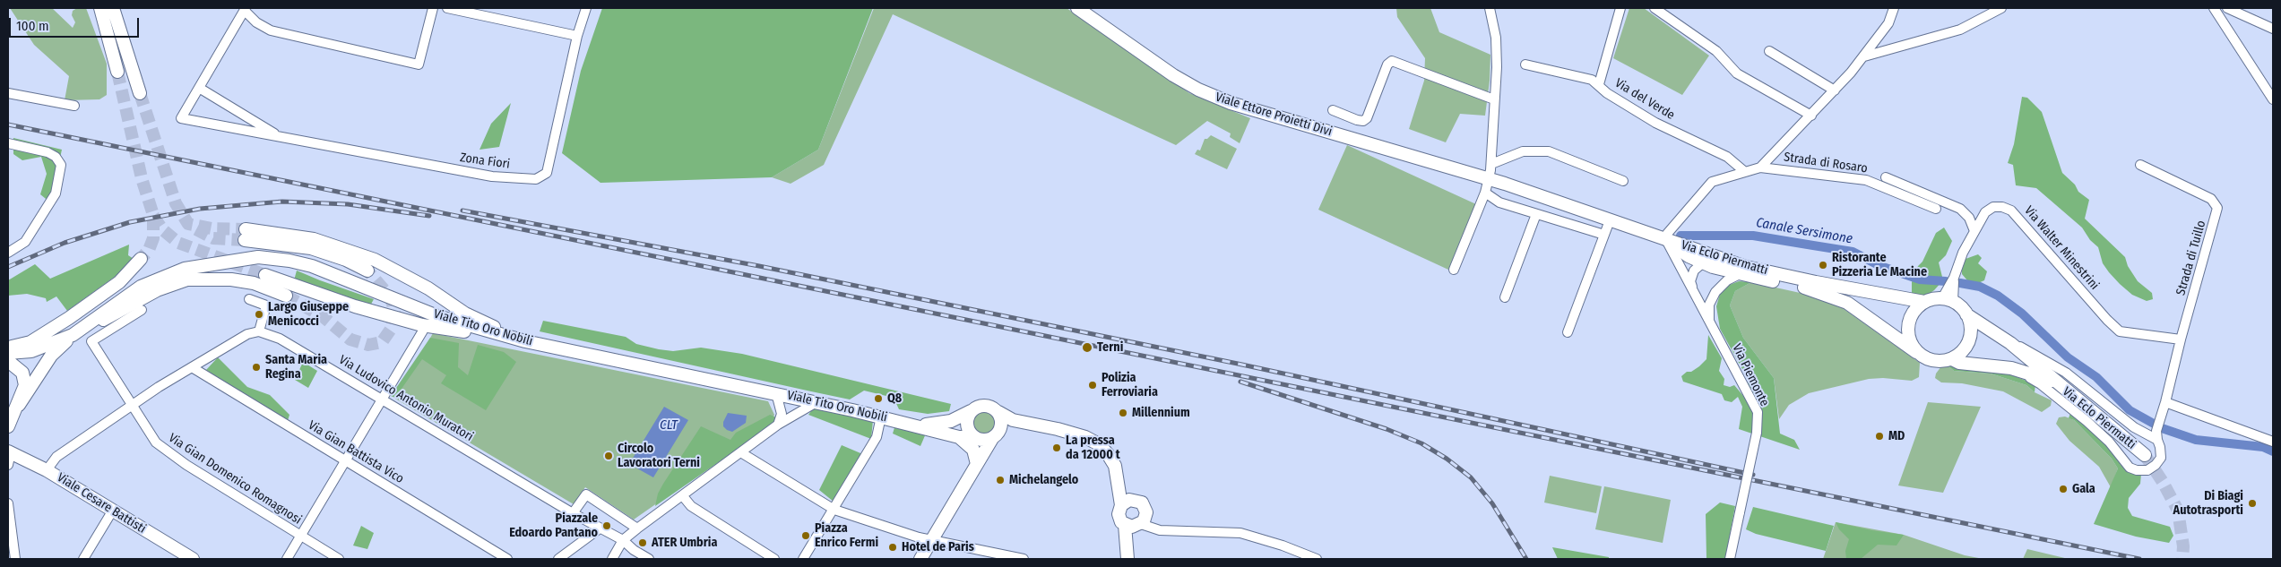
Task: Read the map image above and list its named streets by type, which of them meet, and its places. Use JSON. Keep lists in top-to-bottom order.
{
  "streets": {
    "street": [
      "Via del Verde",
      "Viale Ettore Proietti Divi",
      "Zona Fiori",
      "Strada di Rosaro",
      "Via Walter Minestrini",
      "Via Eclo Piermatti",
      "Strada di Tuillo",
      "Viale Tito Oro Nobili",
      "Via Piemonte",
      "Via Ludovico Antonio Muratori",
      "Via Gian Battista Vico",
      "Via Gian Domenico Romagnosi",
      "Viale Cesare Battisti"
    ]
  },
  "crossings": [
    ["Via del Verde", "Strada di Rosaro"],
    ["Viale Ettore Proietti Divi", "Strada di Rosaro"],
    ["Viale Ettore Proietti Divi", "Via Eclo Piermatti"],
    ["Viale Ettore Proietti Divi", "Via Piemonte"],
    ["Strada di Rosaro", "Via Eclo Piermatti"],
    ["Strada di Rosaro", "Via Piemonte"],
    ["Via Walter Minestrini", "Via Eclo Piermatti"],
    ["Via Walter Minestrini", "Strada di Tuillo"],
    ["Via Eclo Piermatti", "Strada di Tuillo"],
    ["Via Eclo Piermatti", "Via Piemonte"]
  ],
  "water": ["Canale Sersimone", "CLT"],
  "places": [
    "Ristorante Pizzeria Le Macine",
    "Largo Giuseppe Menicocci",
    "Terni",
    "Santa Maria Regina",
    "Polizia Ferroviaria",
    "Q8",
    "Millennium",
    "MD",
    "La pressa da 12000 t",
    "Circolo Lavoratori Terni",
    "Michelangelo",
    "Gala",
    "Di Biagi Autotrasporti",
    "Piazzale Edoardo Pantano",
    "Piazza Enrico Fermi",
    "ATER Umbria",
    "Hotel de Paris"
  ],
  "scale_bar": "100 m"
}
